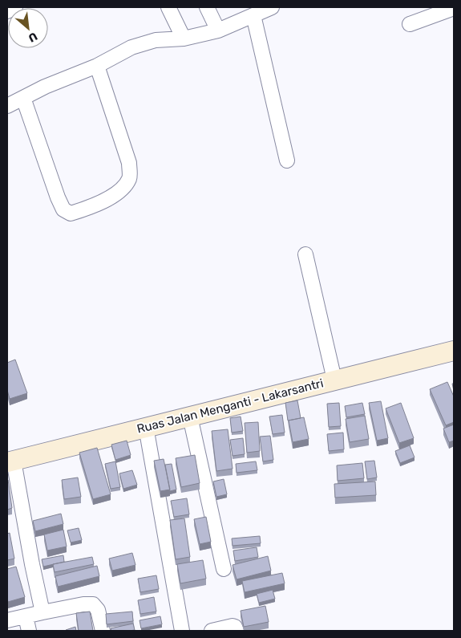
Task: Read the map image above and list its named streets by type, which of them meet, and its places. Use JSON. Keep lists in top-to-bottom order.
{
  "streets": {
    "main road": ["Ruas Jalan Menganti - Lakarsantri"]
  },
  "north": "bottom right"
}
